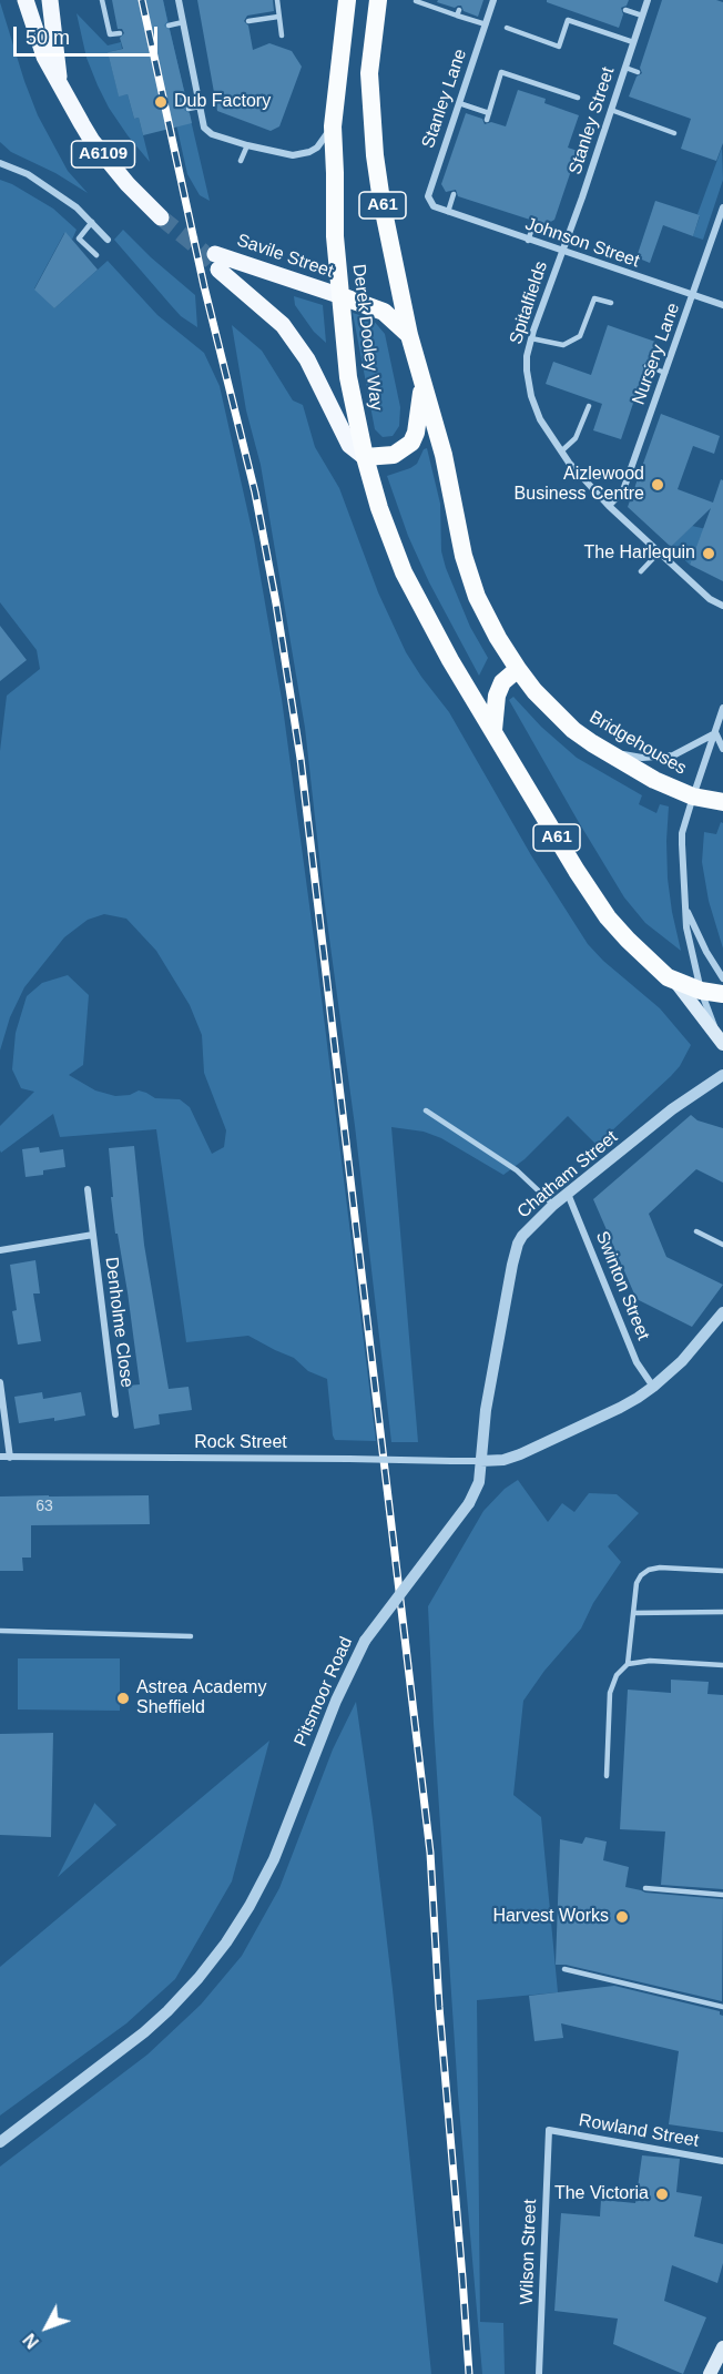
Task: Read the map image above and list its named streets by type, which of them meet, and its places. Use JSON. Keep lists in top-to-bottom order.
{
  "streets": {
    "highway": ["A61", "Derek Dooley Way", "Bridgehouses"],
    "main road": ["A6109", "Savile Street"],
    "street": [
      "Stanley Lane",
      "Stanley Street",
      "Johnson Street",
      "Spitalfields",
      "Nursery Lane",
      "Chatham Street",
      "Swinton Street",
      "Denholme Close",
      "Rock Street",
      "Pitsmoor Road",
      "Rowland Street",
      "Wilson Street"
    ]
  },
  "crossings": [
    ["Stanley Lane", "Johnson Street"],
    ["Stanley Street", "Johnson Street"],
    ["Stanley Street", "Spitalfields"],
    ["A61", "Derek Dooley Way"],
    ["Johnson Street", "Spitalfields"],
    ["Johnson Street", "Nursery Lane"],
    ["Savile Street", "Derek Dooley Way"],
    ["Spitalfields", "Nursery Lane"],
    ["Derek Dooley Way", "Bridgehouses"],
    ["Chatham Street", "Swinton Street"],
    ["Chatham Street", "Rock Street"],
    ["Chatham Street", "Pitsmoor Road"],
    ["Rock Street", "Pitsmoor Road"],
    ["Rowland Street", "Wilson Street"]
  ],
  "places": [
    "Dub Factory",
    "Aizlewood Business Centre",
    "The Harlequin",
    "Astrea Academy Sheffield",
    "Harvest Works",
    "The Victoria"
  ],
  "house_numbers": ["63"],
  "scale_bar": "50 m",
  "north": "bottom left"
}
